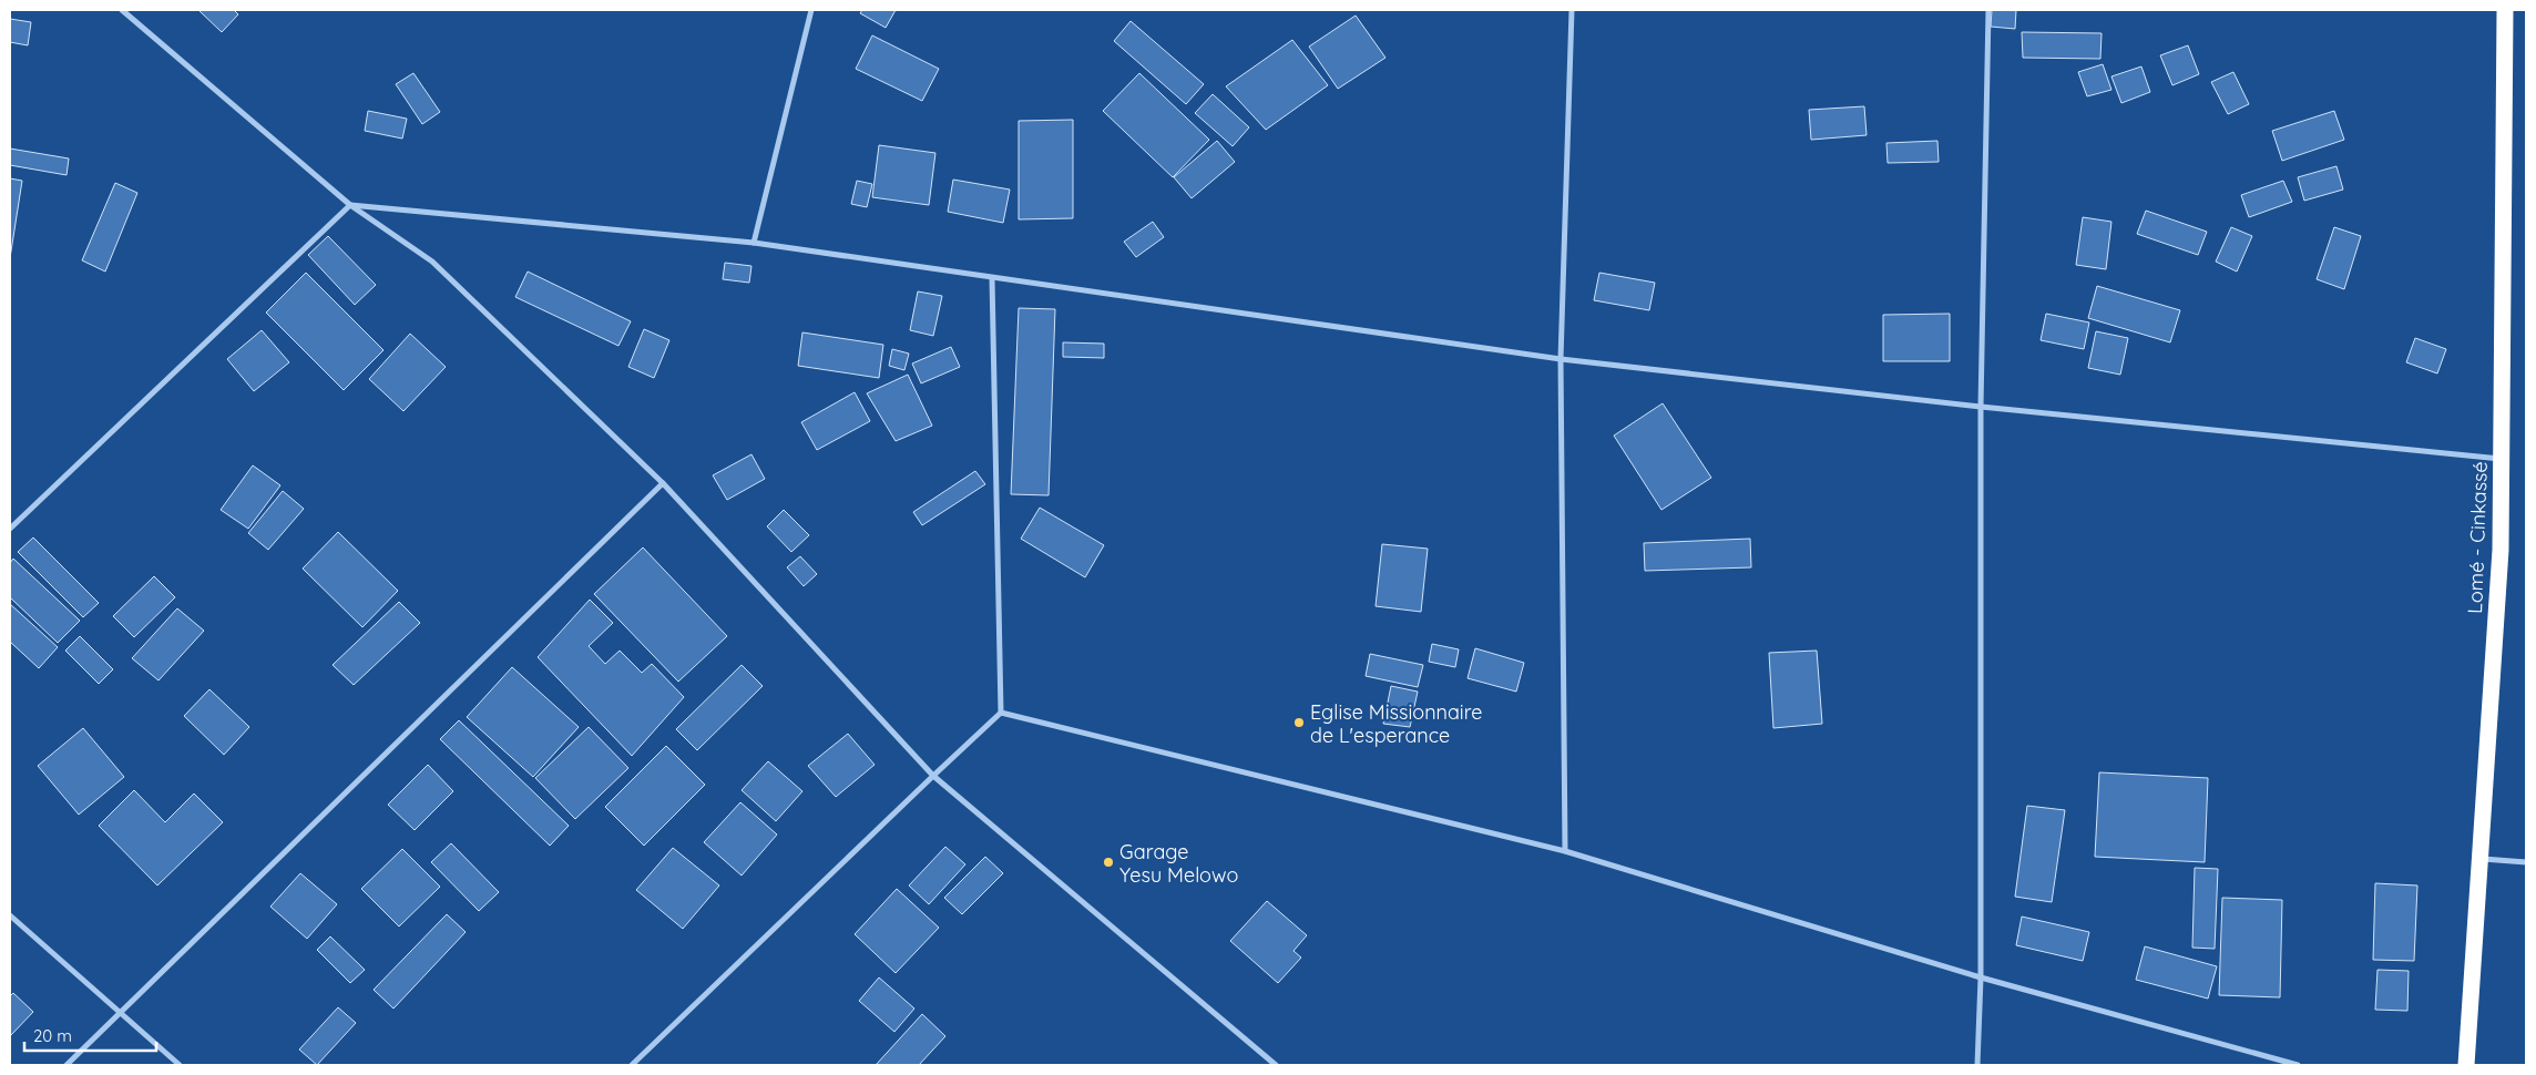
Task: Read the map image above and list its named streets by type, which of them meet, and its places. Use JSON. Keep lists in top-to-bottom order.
{
  "streets": {
    "highway": ["Lomé - Cinkassé"]
  },
  "places": ["Eglise Missionnaire de L'esperance", "Garage Yesu Melowo"],
  "scale_bar": "20 m"
}
